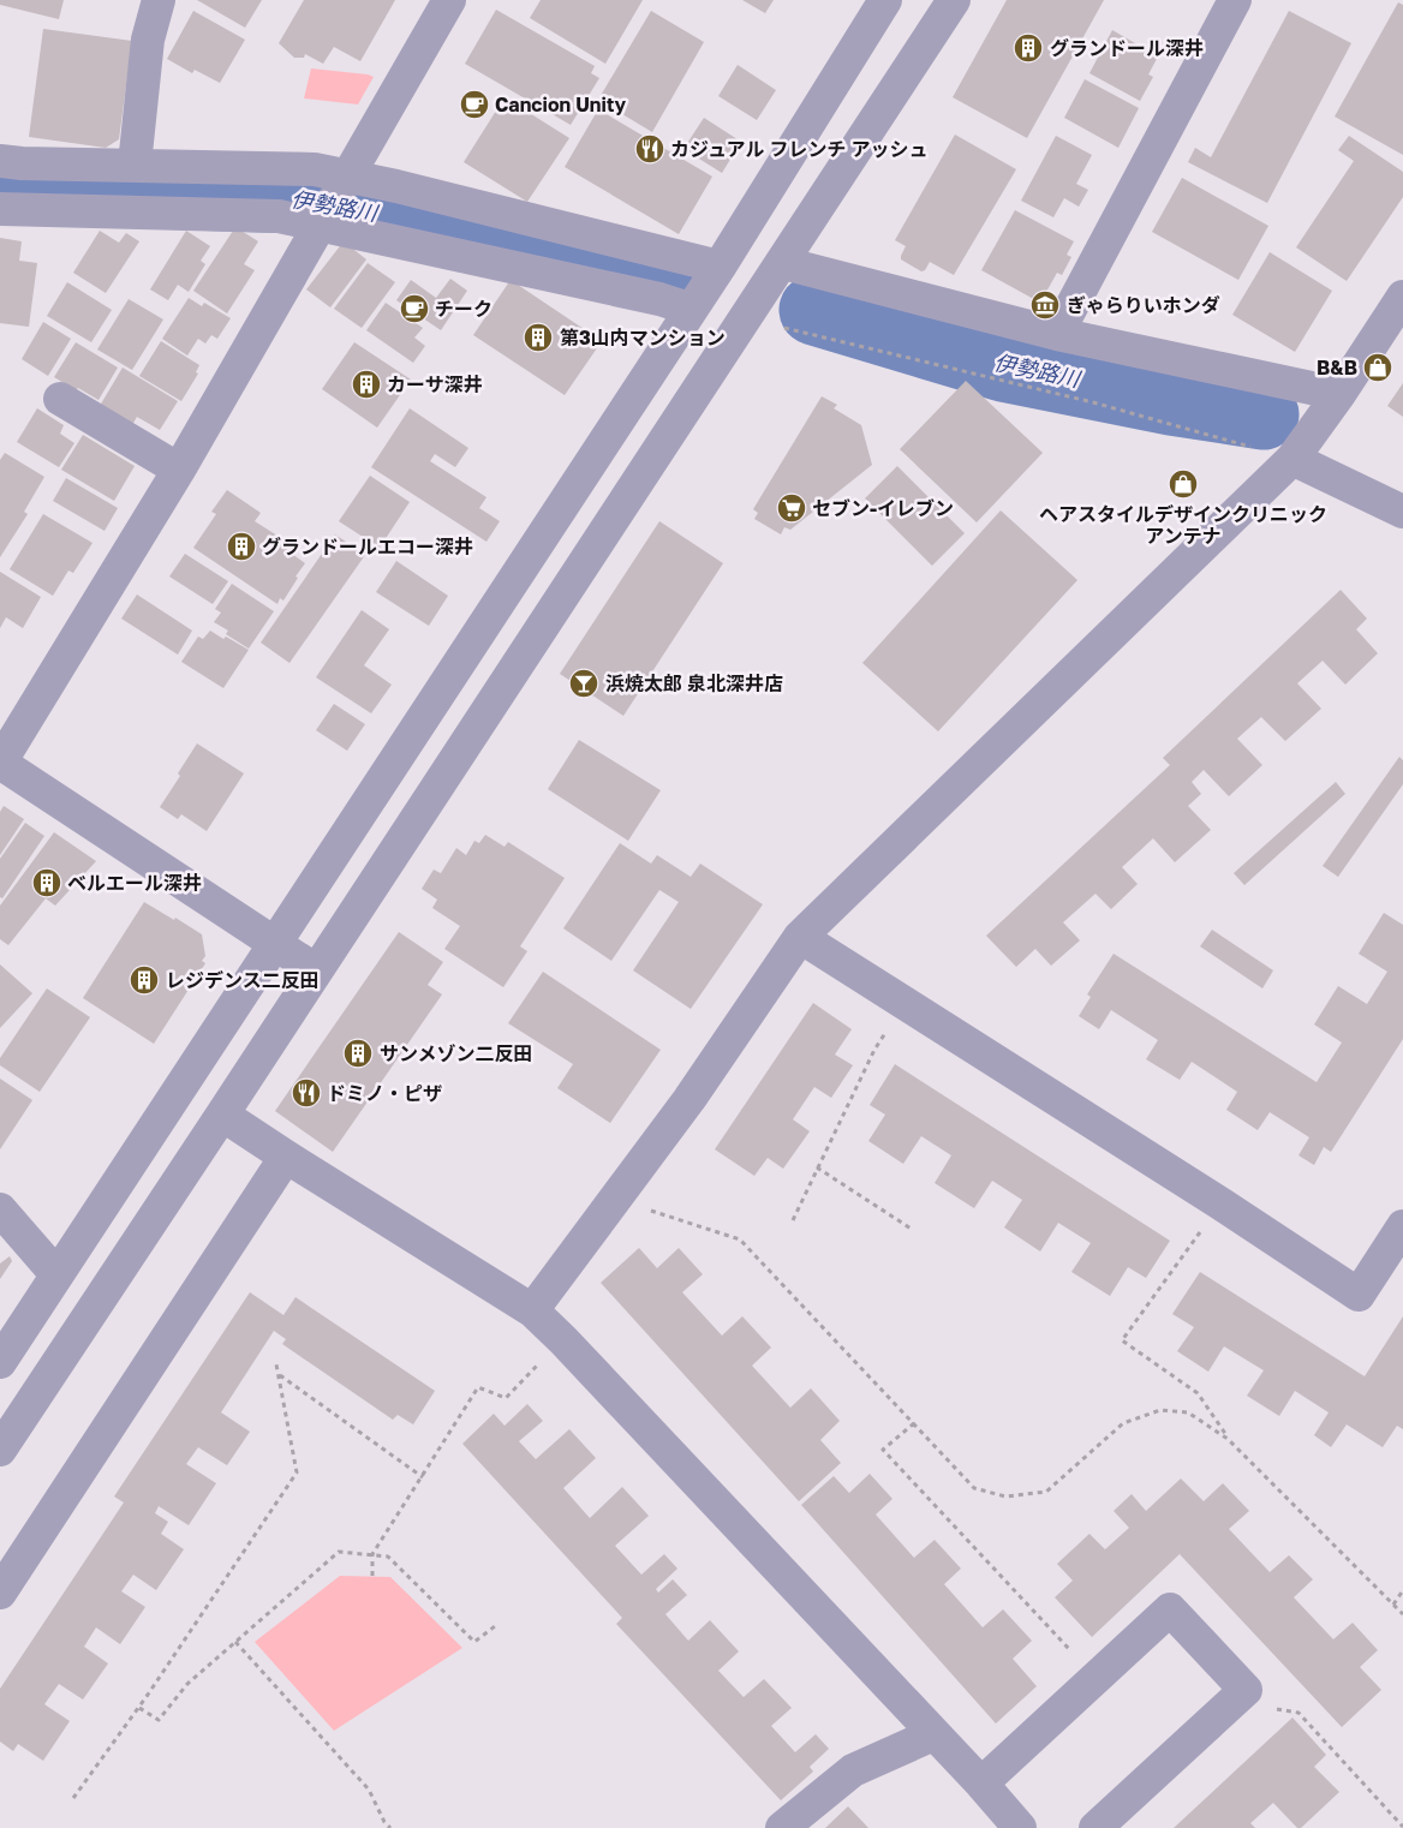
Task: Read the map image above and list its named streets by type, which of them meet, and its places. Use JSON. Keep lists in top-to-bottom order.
{
  "water": ["伊勢路川"],
  "places": {
    "building": [
      "グランドール深井",
      "第3山内マンション",
      "カーサ深井",
      "グランドールエコー深井",
      "ベルエール深井",
      "レジデンス二反田",
      "サンメゾン二反田"
    ],
    "cafe": ["Cancion Unity", "チーク"],
    "restaurant": ["カジュアル フレンチ アッシュ", "ドミノ・ピザ"],
    "museum": ["ぎゃらりいホンダ"],
    "shop": ["B&B", "ヘアスタイルデザインクリニック アンテナ"],
    "supermarket": ["セブン-イレブン"],
    "bar": ["浜焼太郎 泉北深井店"]
  }
}
